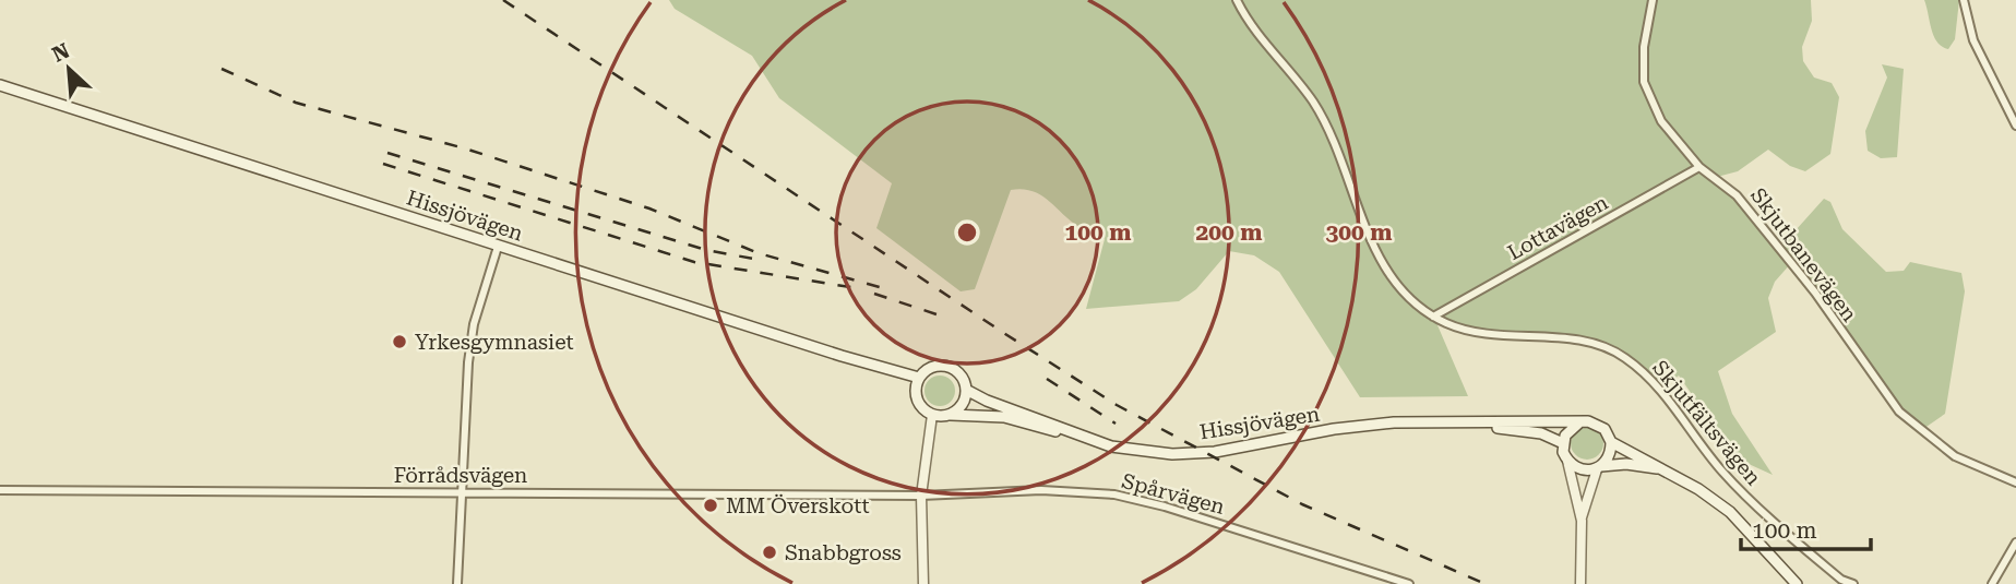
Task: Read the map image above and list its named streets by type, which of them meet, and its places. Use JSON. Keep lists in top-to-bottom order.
{
  "streets": {
    "main road": ["Hissjövägen"],
    "street": [
      "Lottavägen",
      "Skjutbanevägen",
      "Skjutfältsvägen",
      "Förrådsvägen",
      "Spårvägen"
    ]
  },
  "crossings": [
    ["Lottavägen", "Skjutbanevägen"],
    ["Lottavägen", "Skjutfältsvägen"],
    ["Förrådsvägen", "Spårvägen"]
  ],
  "places": ["Yrkesgymnasiet", "MM Överskott", "Snabbgross"],
  "scale_bar": "100 m",
  "north": "top left",
  "rings": ["100 m", "200 m", "300 m"]
}
